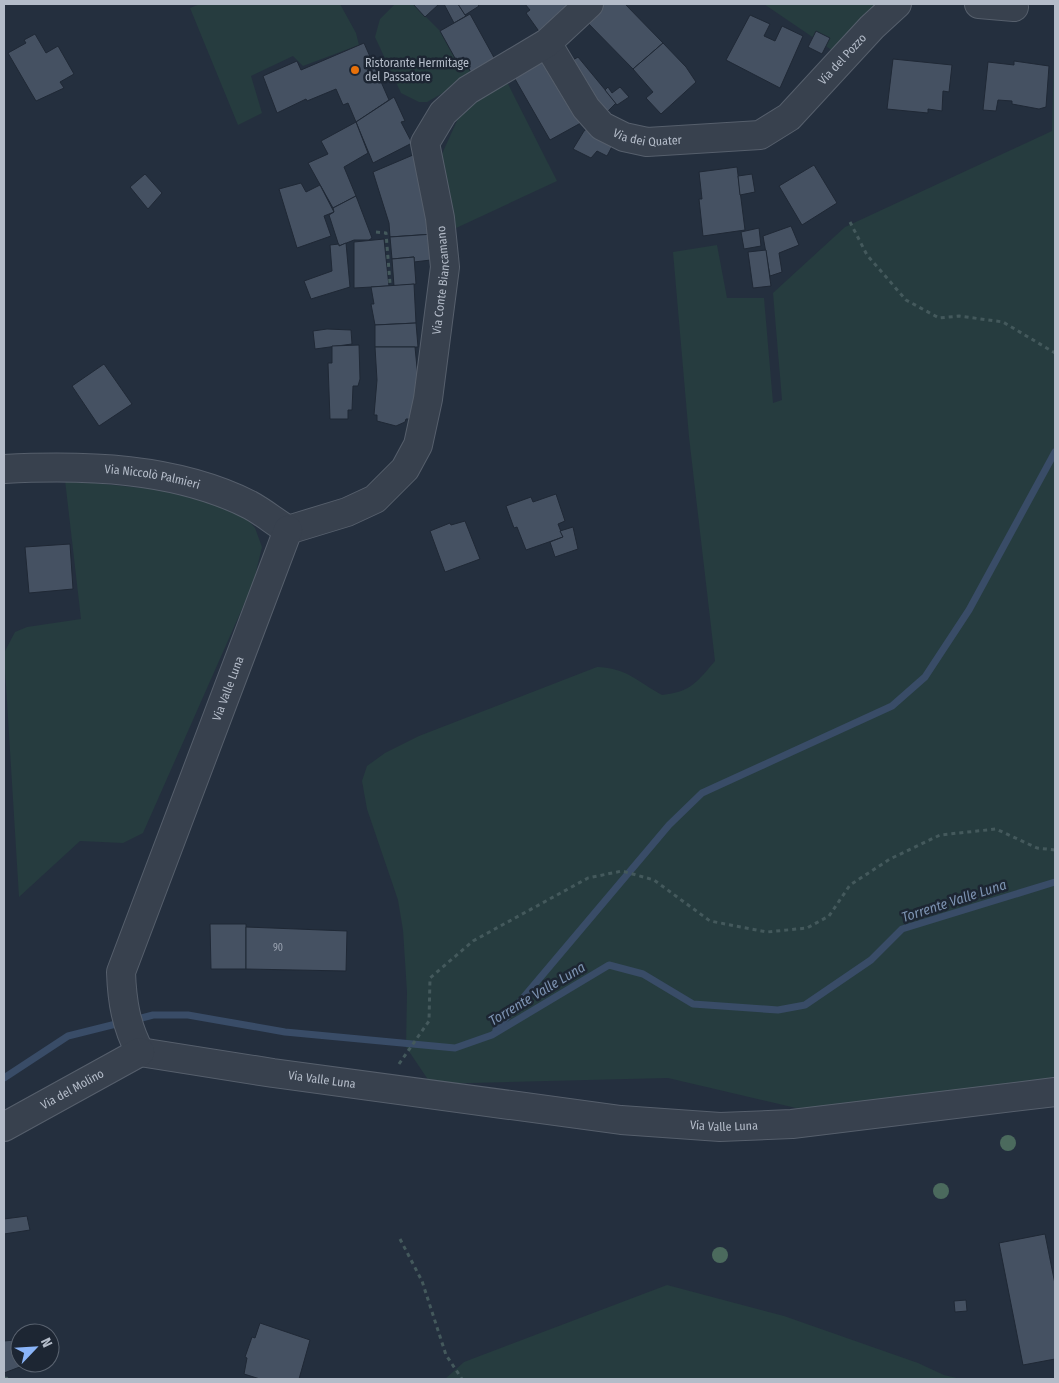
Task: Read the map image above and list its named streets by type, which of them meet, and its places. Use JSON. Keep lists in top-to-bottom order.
{
  "streets": {
    "street": [
      "Via del Pozzo",
      "Via dei Quater",
      "Via Conte Biancamano",
      "Via Niccolò Palmieri",
      "Via Valle Luna",
      "Via del Molino"
    ]
  },
  "crossings": [
    ["Via del Pozzo", "Via dei Quater"],
    ["Via dei Quater", "Via Conte Biancamano"],
    ["Via Conte Biancamano", "Via Niccolò Palmieri"],
    ["Via Conte Biancamano", "Via Valle Luna"],
    ["Via Niccolò Palmieri", "Via Valle Luna"],
    ["Via Valle Luna", "Via del Molino"]
  ],
  "water": ["Torrente Valle Luna"],
  "places": ["Ristorante Hermitage del Passatore"],
  "house_numbers": ["90"],
  "north": "top right"
}
